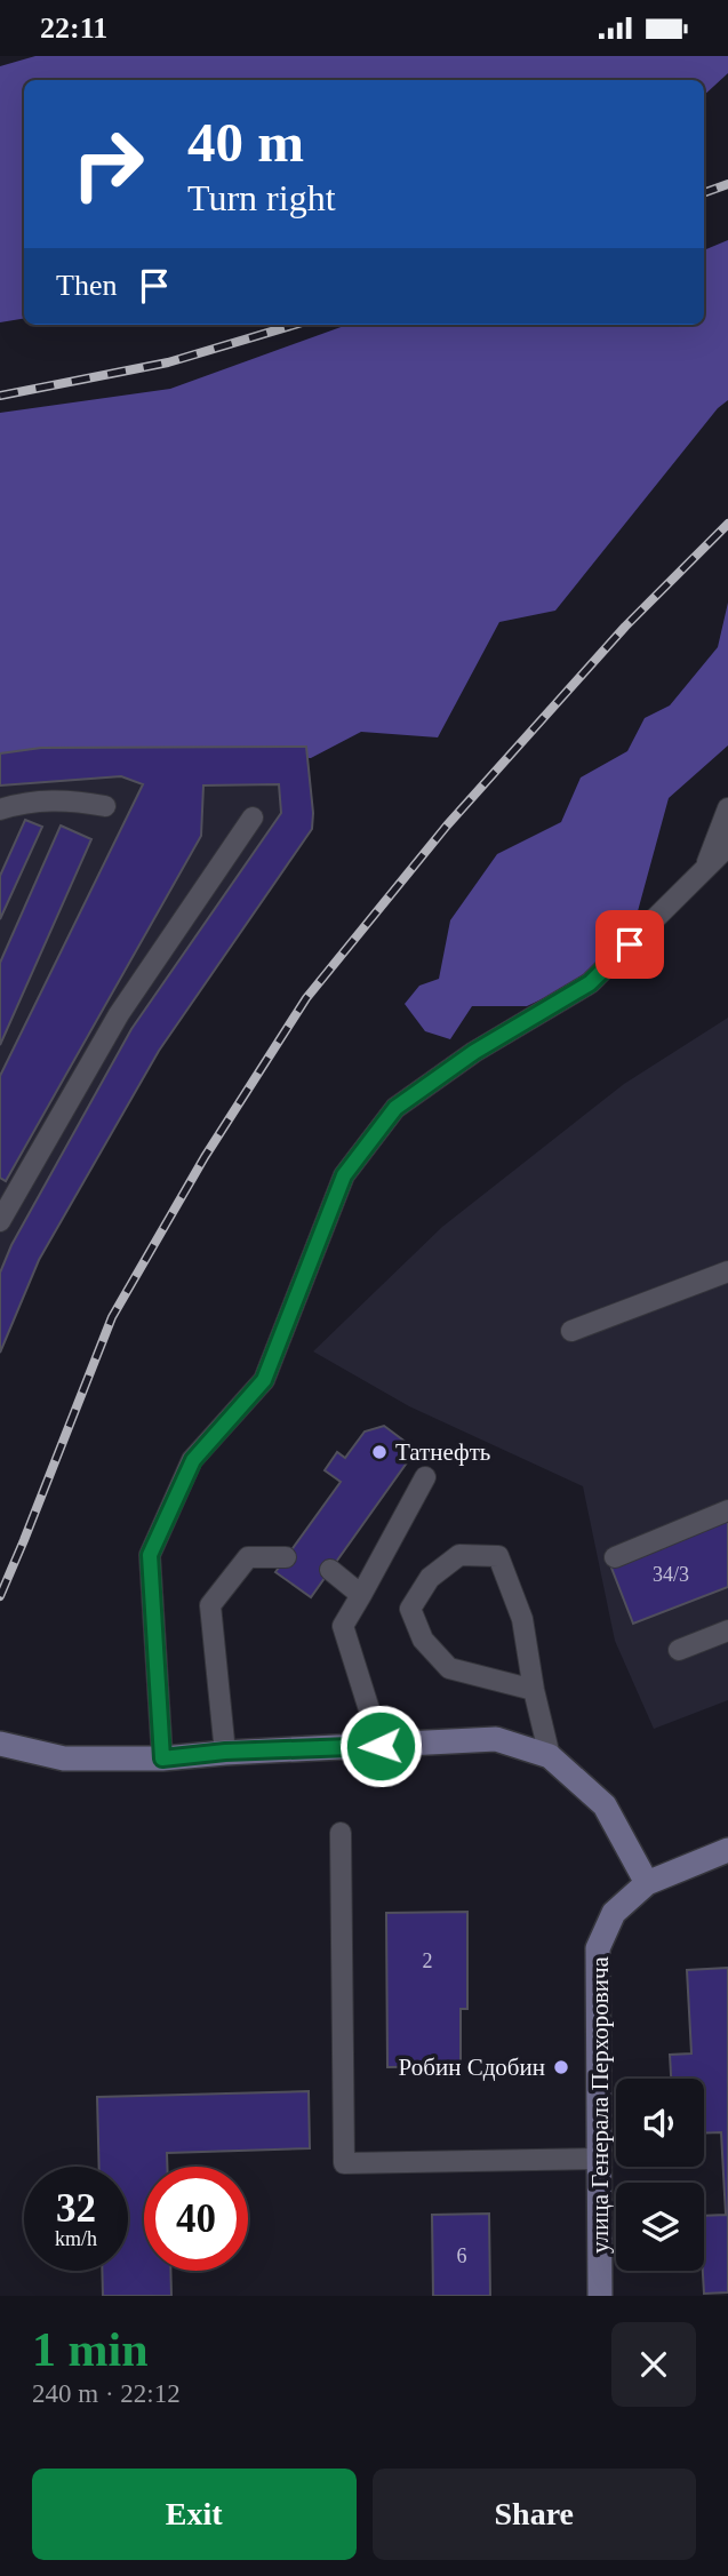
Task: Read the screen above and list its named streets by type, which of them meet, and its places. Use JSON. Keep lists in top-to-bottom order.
{
  "streets": {
    "street": ["улица Генерала Перхоровича"]
  },
  "places": ["Татнефть", "Робин Сдобин"],
  "house_numbers": ["34/3", "2", "6"],
  "page": {
    "status": "22:11",
    "turn": ["40 m", "Turn right"],
    "then": "Then",
    "speed": "32 km/h",
    "limit": "40",
    "heading": ["1 min", "240 m · 22:12"],
    "buttons": ["Exit", "Share"]
  }
}
